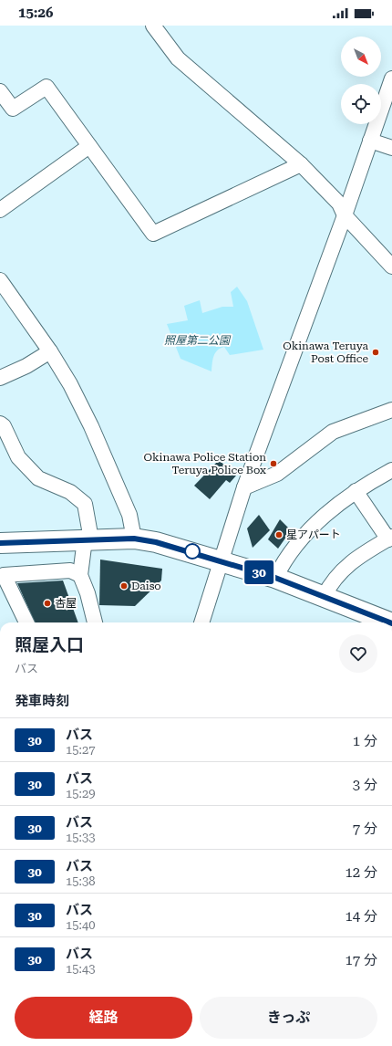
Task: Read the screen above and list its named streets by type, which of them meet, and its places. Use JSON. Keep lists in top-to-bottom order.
{
  "parks": ["照屋第二公園"],
  "places": [
    "Okinawa Teruya Post Office",
    "Okinawa Police Station Teruya Police Box",
    "星アパート",
    "Daiso",
    "杏屋"
  ],
  "lines": ["bus line 30"],
  "north": "bottom right",
  "page": {
    "status": "15:26",
    "on_map": "30",
    "heading": [
      ["照屋入口", "バス"],
      "発車時刻"
    ],
    "list": [
      {
        "mark": "30",
        "name": "バス",
        "note": "15:27",
        "value": "1 分"
      },
      {
        "mark": "30",
        "name": "バス",
        "note": "15:29",
        "value": "3 分"
      },
      {
        "mark": "30",
        "name": "バス",
        "note": "15:33",
        "value": "7 分"
      },
      {
        "mark": "30",
        "name": "バス",
        "note": "15:38",
        "value": "12 分"
      },
      {
        "mark": "30",
        "name": "バス",
        "note": "15:40",
        "value": "14 分"
      },
      {
        "mark": "30",
        "name": "バス",
        "note": "15:43",
        "value": "17 分"
      }
    ],
    "buttons": ["経路", "きっぷ"]
  }
}
